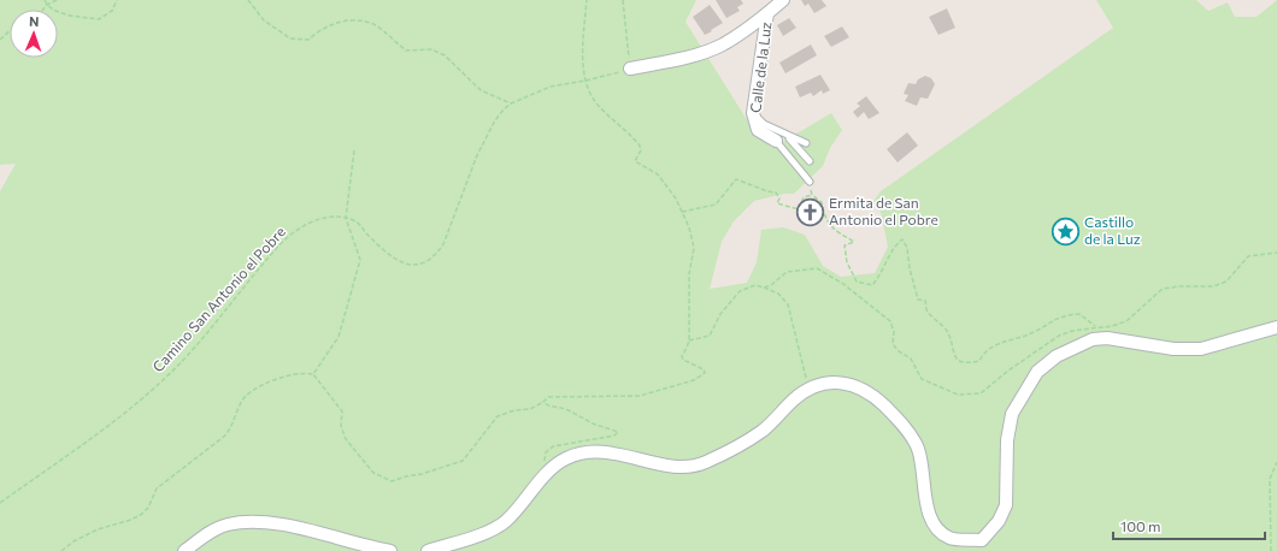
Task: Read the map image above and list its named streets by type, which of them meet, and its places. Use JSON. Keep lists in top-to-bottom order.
{
  "streets": {
    "street": ["Calle de la Luz"],
    "path": ["Camino San Antonio el Pobre"]
  },
  "places": {
    "church": ["Ermita de San Antonio el Pobre"],
    "place": ["Castillo de la Luz"]
  },
  "scale_bar": "100 m",
  "north": "top"
}
